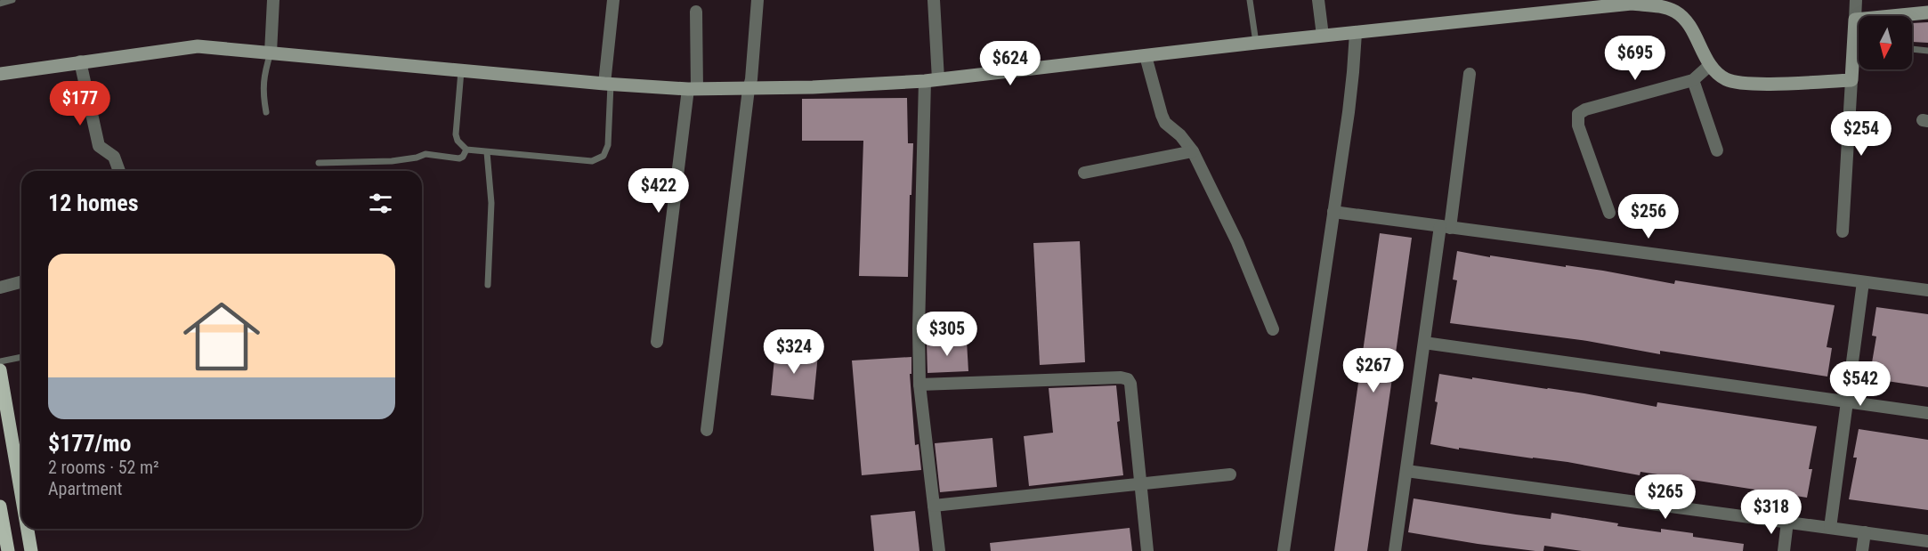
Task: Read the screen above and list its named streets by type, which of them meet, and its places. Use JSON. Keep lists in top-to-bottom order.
{
  "north": "bottom",
  "page": {
    "price": [
      "$695",
      "$624",
      "$177",
      "$254",
      "$422",
      "$256",
      "$305",
      "$324",
      "$267",
      "$542",
      "$265",
      "$318"
    ],
    "heading": "12 homes",
    "list": [
      {
        "name": "$177/mo",
        "note": "2 rooms · 52 m² · Apartment"
      }
    ]
  }
}
